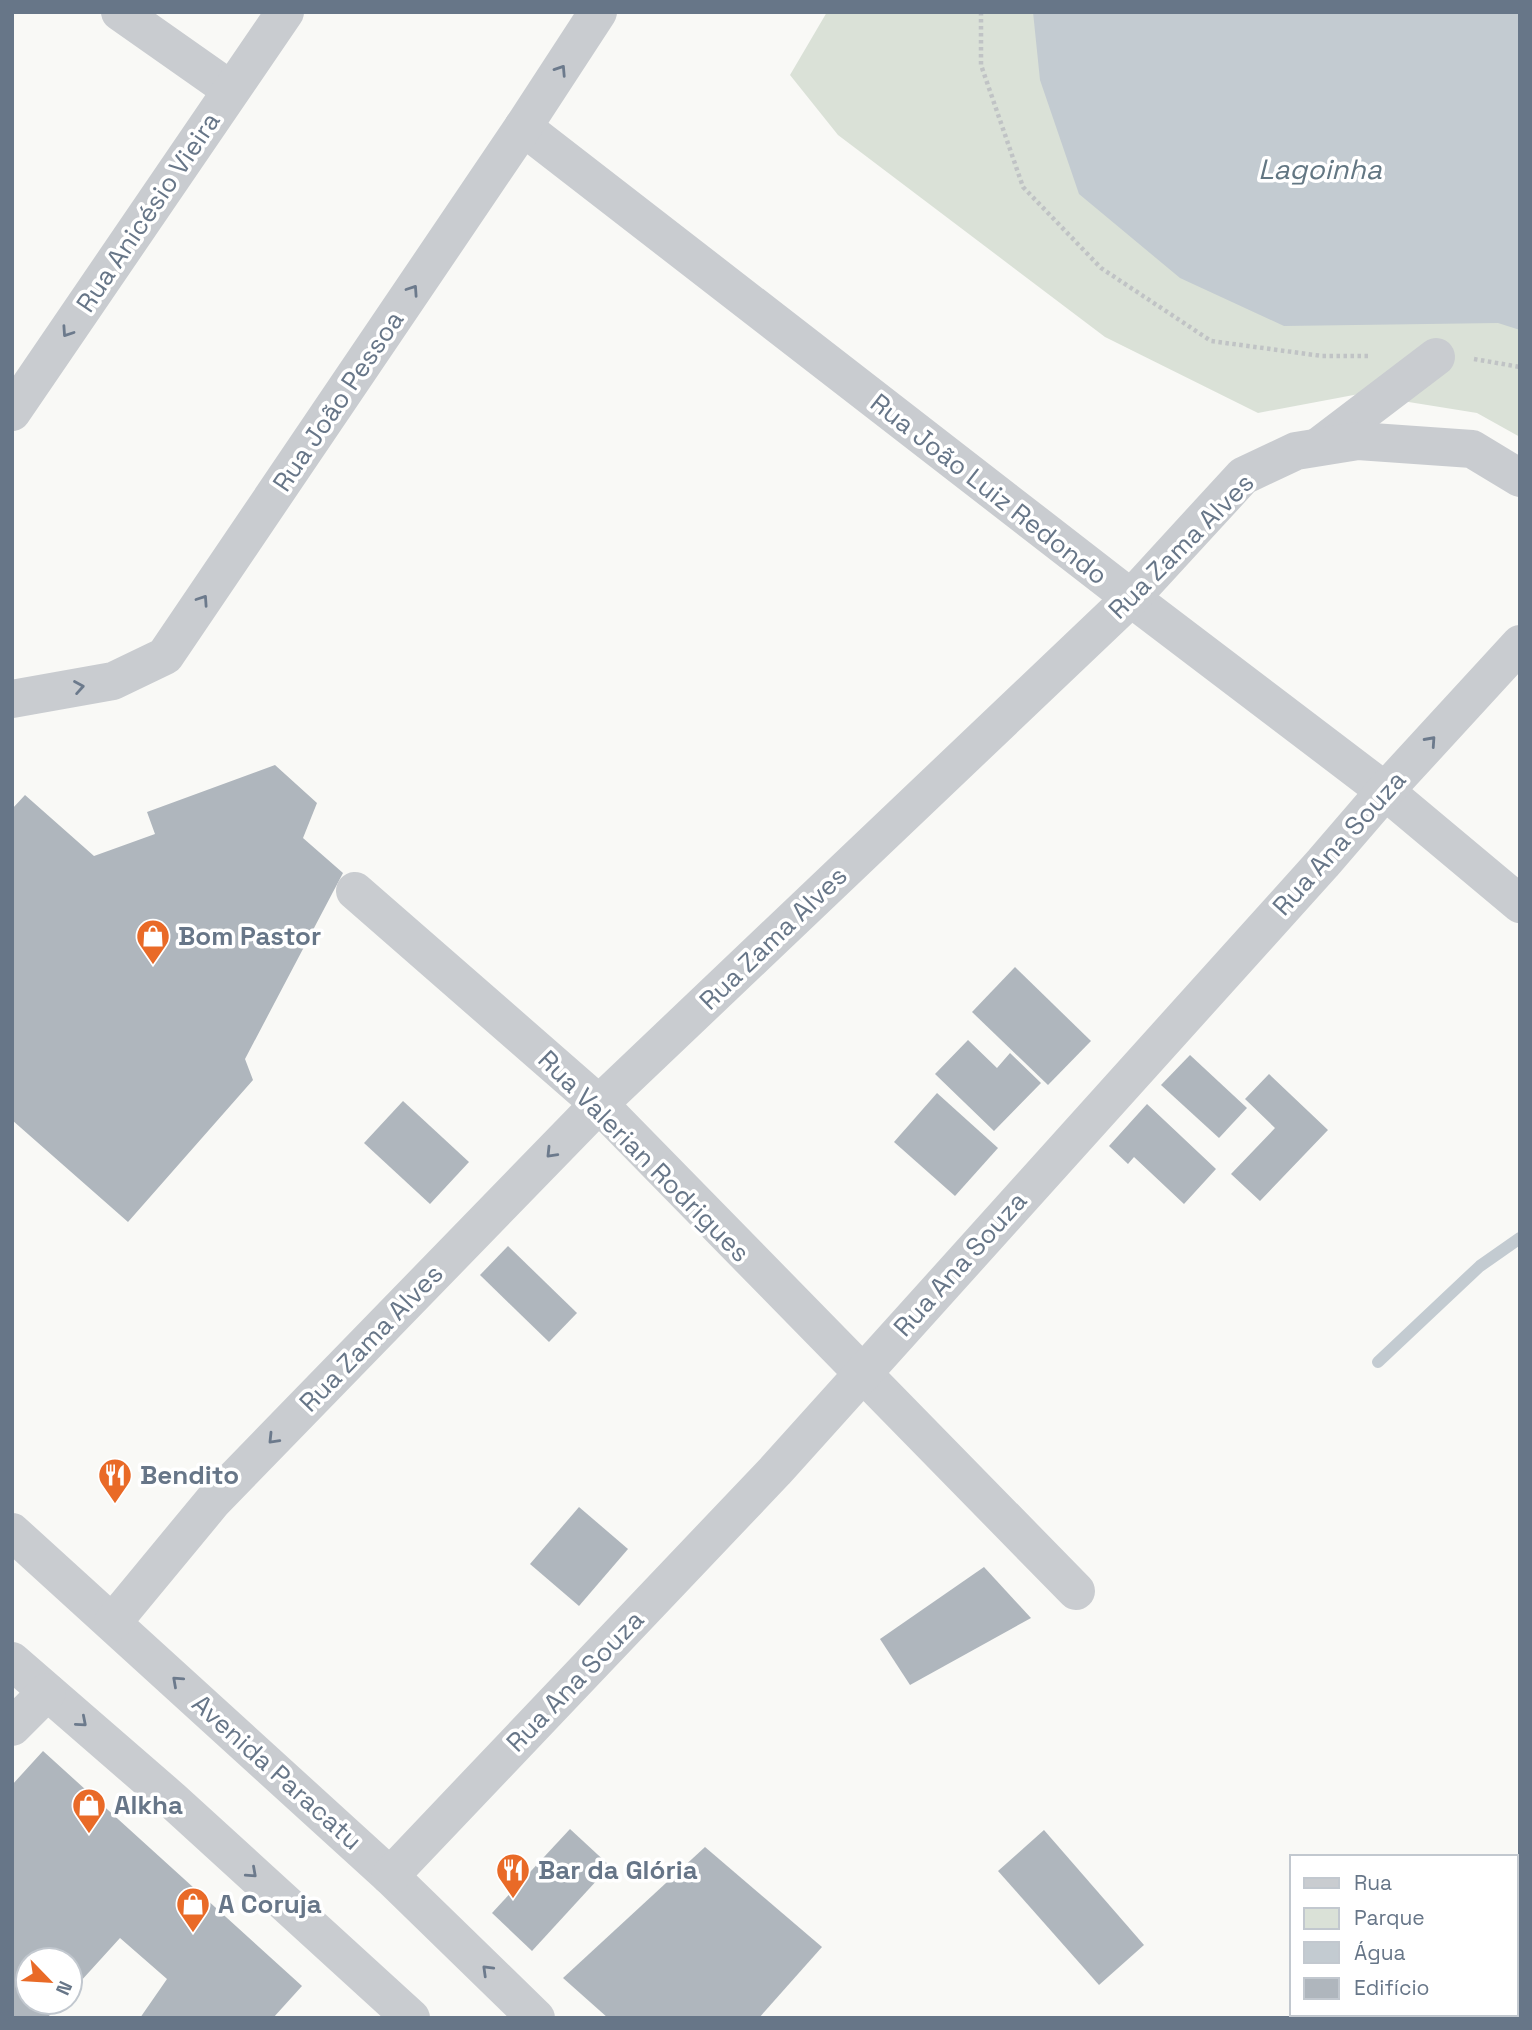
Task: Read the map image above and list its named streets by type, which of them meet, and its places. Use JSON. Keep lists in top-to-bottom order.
{
  "streets": {
    "street": [
      "Rua Anicésio Vieira",
      "Rua João Pessoa",
      "Rua João Luiz Redondo",
      "Rua Zama Alves",
      "Rua Ana Souza",
      "Rua Valerian Rodrigues",
      "Avenida Paracatu"
    ]
  },
  "crossings": [
    ["Rua João Pessoa", "Rua João Luiz Redondo"],
    ["Rua João Luiz Redondo", "Rua Zama Alves"],
    ["Rua João Luiz Redondo", "Rua Ana Souza"],
    ["Rua Zama Alves", "Rua Valerian Rodrigues"],
    ["Rua Zama Alves", "Avenida Paracatu"],
    ["Rua Ana Souza", "Rua Valerian Rodrigues"],
    ["Rua Ana Souza", "Avenida Paracatu"]
  ],
  "one_way": ["Rua Anicésio Vieira", "Rua João Pessoa", "Rua Zama Alves"],
  "water": ["Lagoinha"],
  "places": {
    "shop": ["Bom Pastor", "Alkha", "A Coruja"],
    "restaurant": ["Bendito", "Bar da Glória"]
  },
  "legend": [
    "Rua",
    "Parque",
    "Água",
    "Edifício"
  ],
  "north": "bottom right"
}
